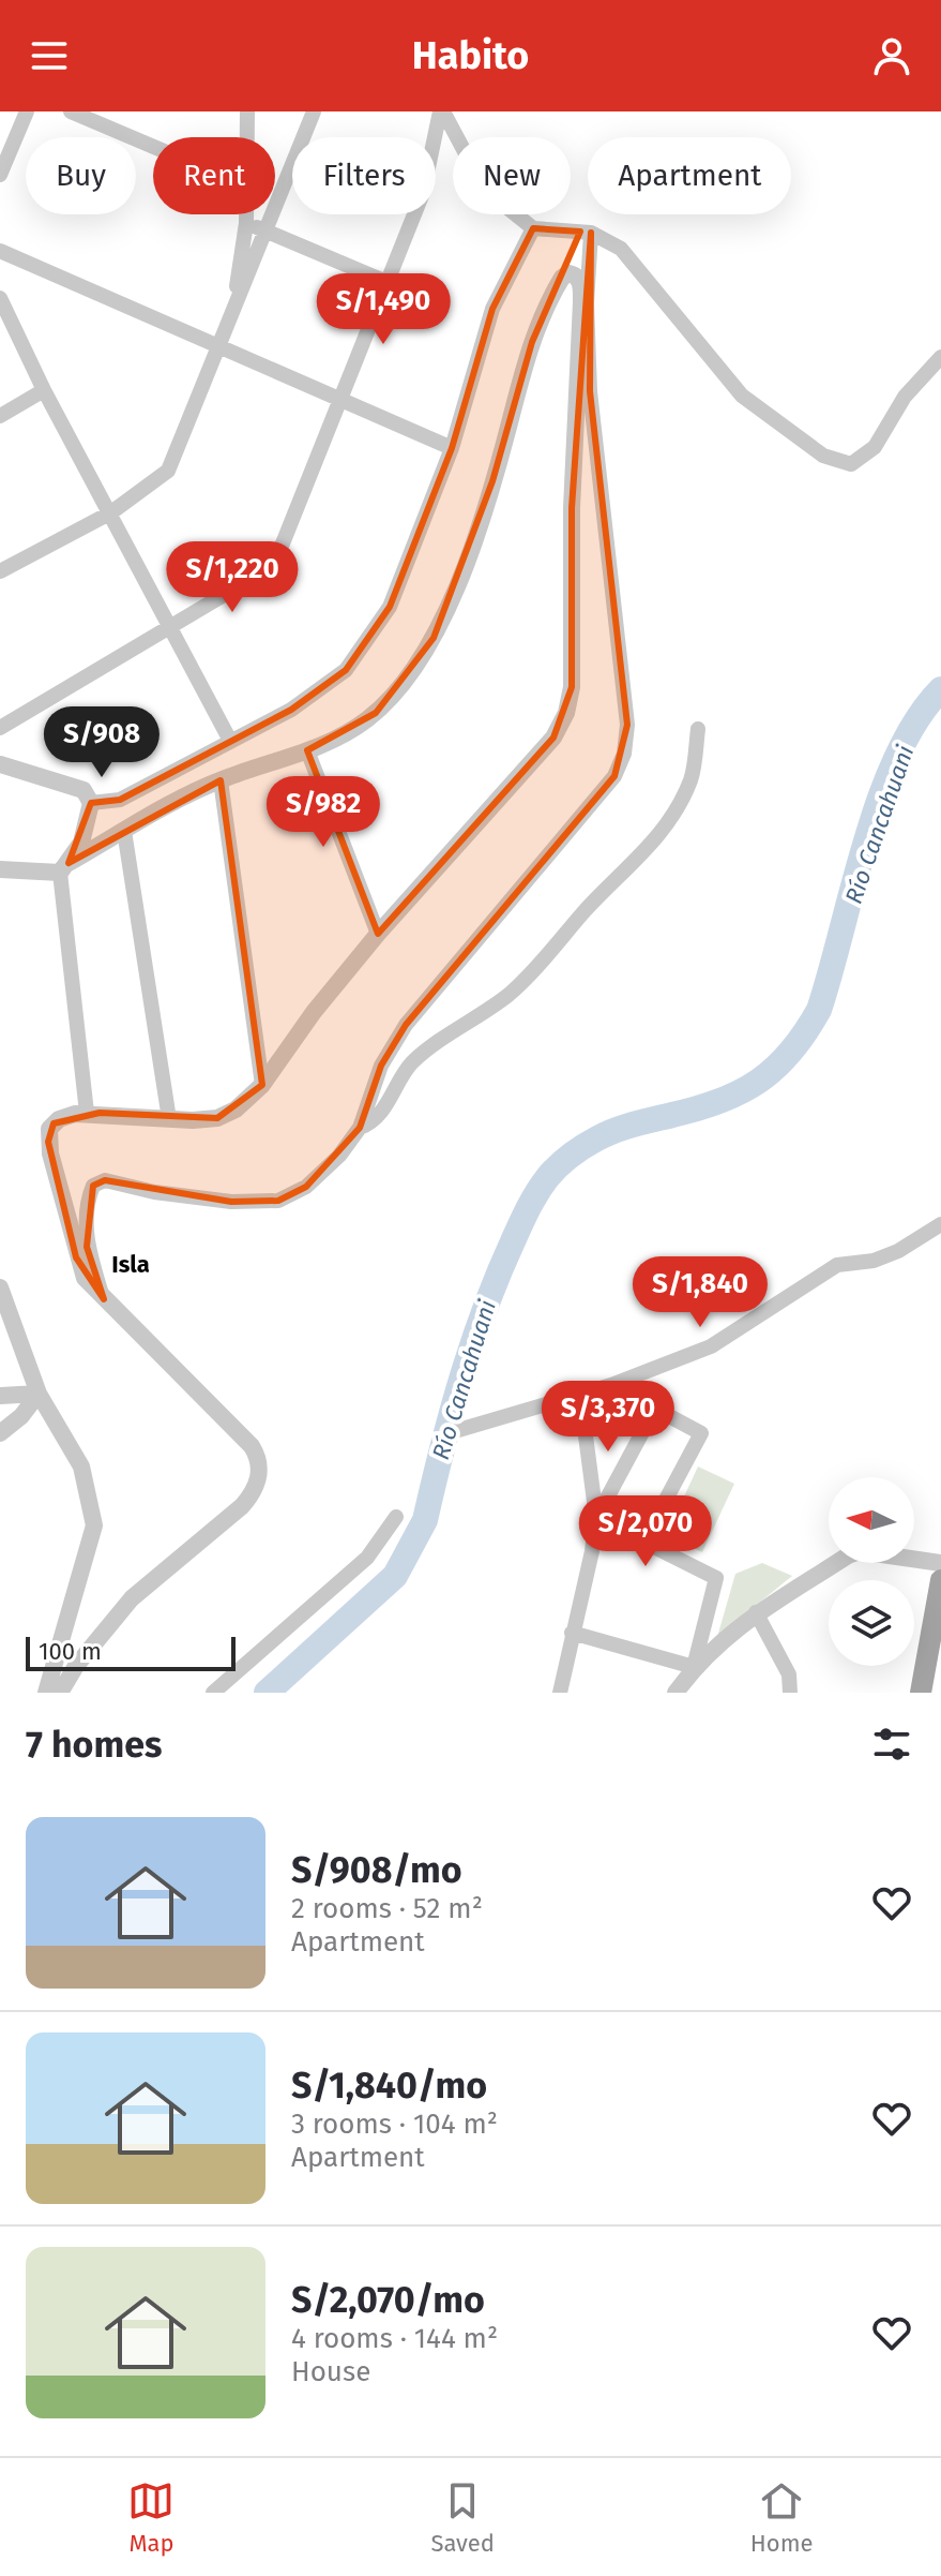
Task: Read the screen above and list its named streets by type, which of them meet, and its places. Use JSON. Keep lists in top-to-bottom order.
{
  "districts": ["Isla"],
  "water": ["Río Cancahuani"],
  "scale_bar": "100 m",
  "north": "left",
  "page": {
    "header": "Habito",
    "chip": [
      "Buy",
      "Rent",
      "Filters",
      "New",
      "Apartment"
    ],
    "price": [
      "S/1,490",
      "S/1,220",
      "S/908",
      "S/982",
      "S/1,840",
      "S/3,370",
      "S/2,070"
    ],
    "scale": "100 m",
    "heading": "7 homes",
    "list": [
      {
        "name": "S/908/mo",
        "note": "2 rooms · 52 m² · Apartment"
      },
      {
        "name": "S/1,840/mo",
        "note": "3 rooms · 104 m² · Apartment"
      },
      {
        "name": "S/2,070/mo",
        "note": "4 rooms · 144 m² · House"
      }
    ],
    "tabs": ["Map", "Saved", "Home"]
  }
}
